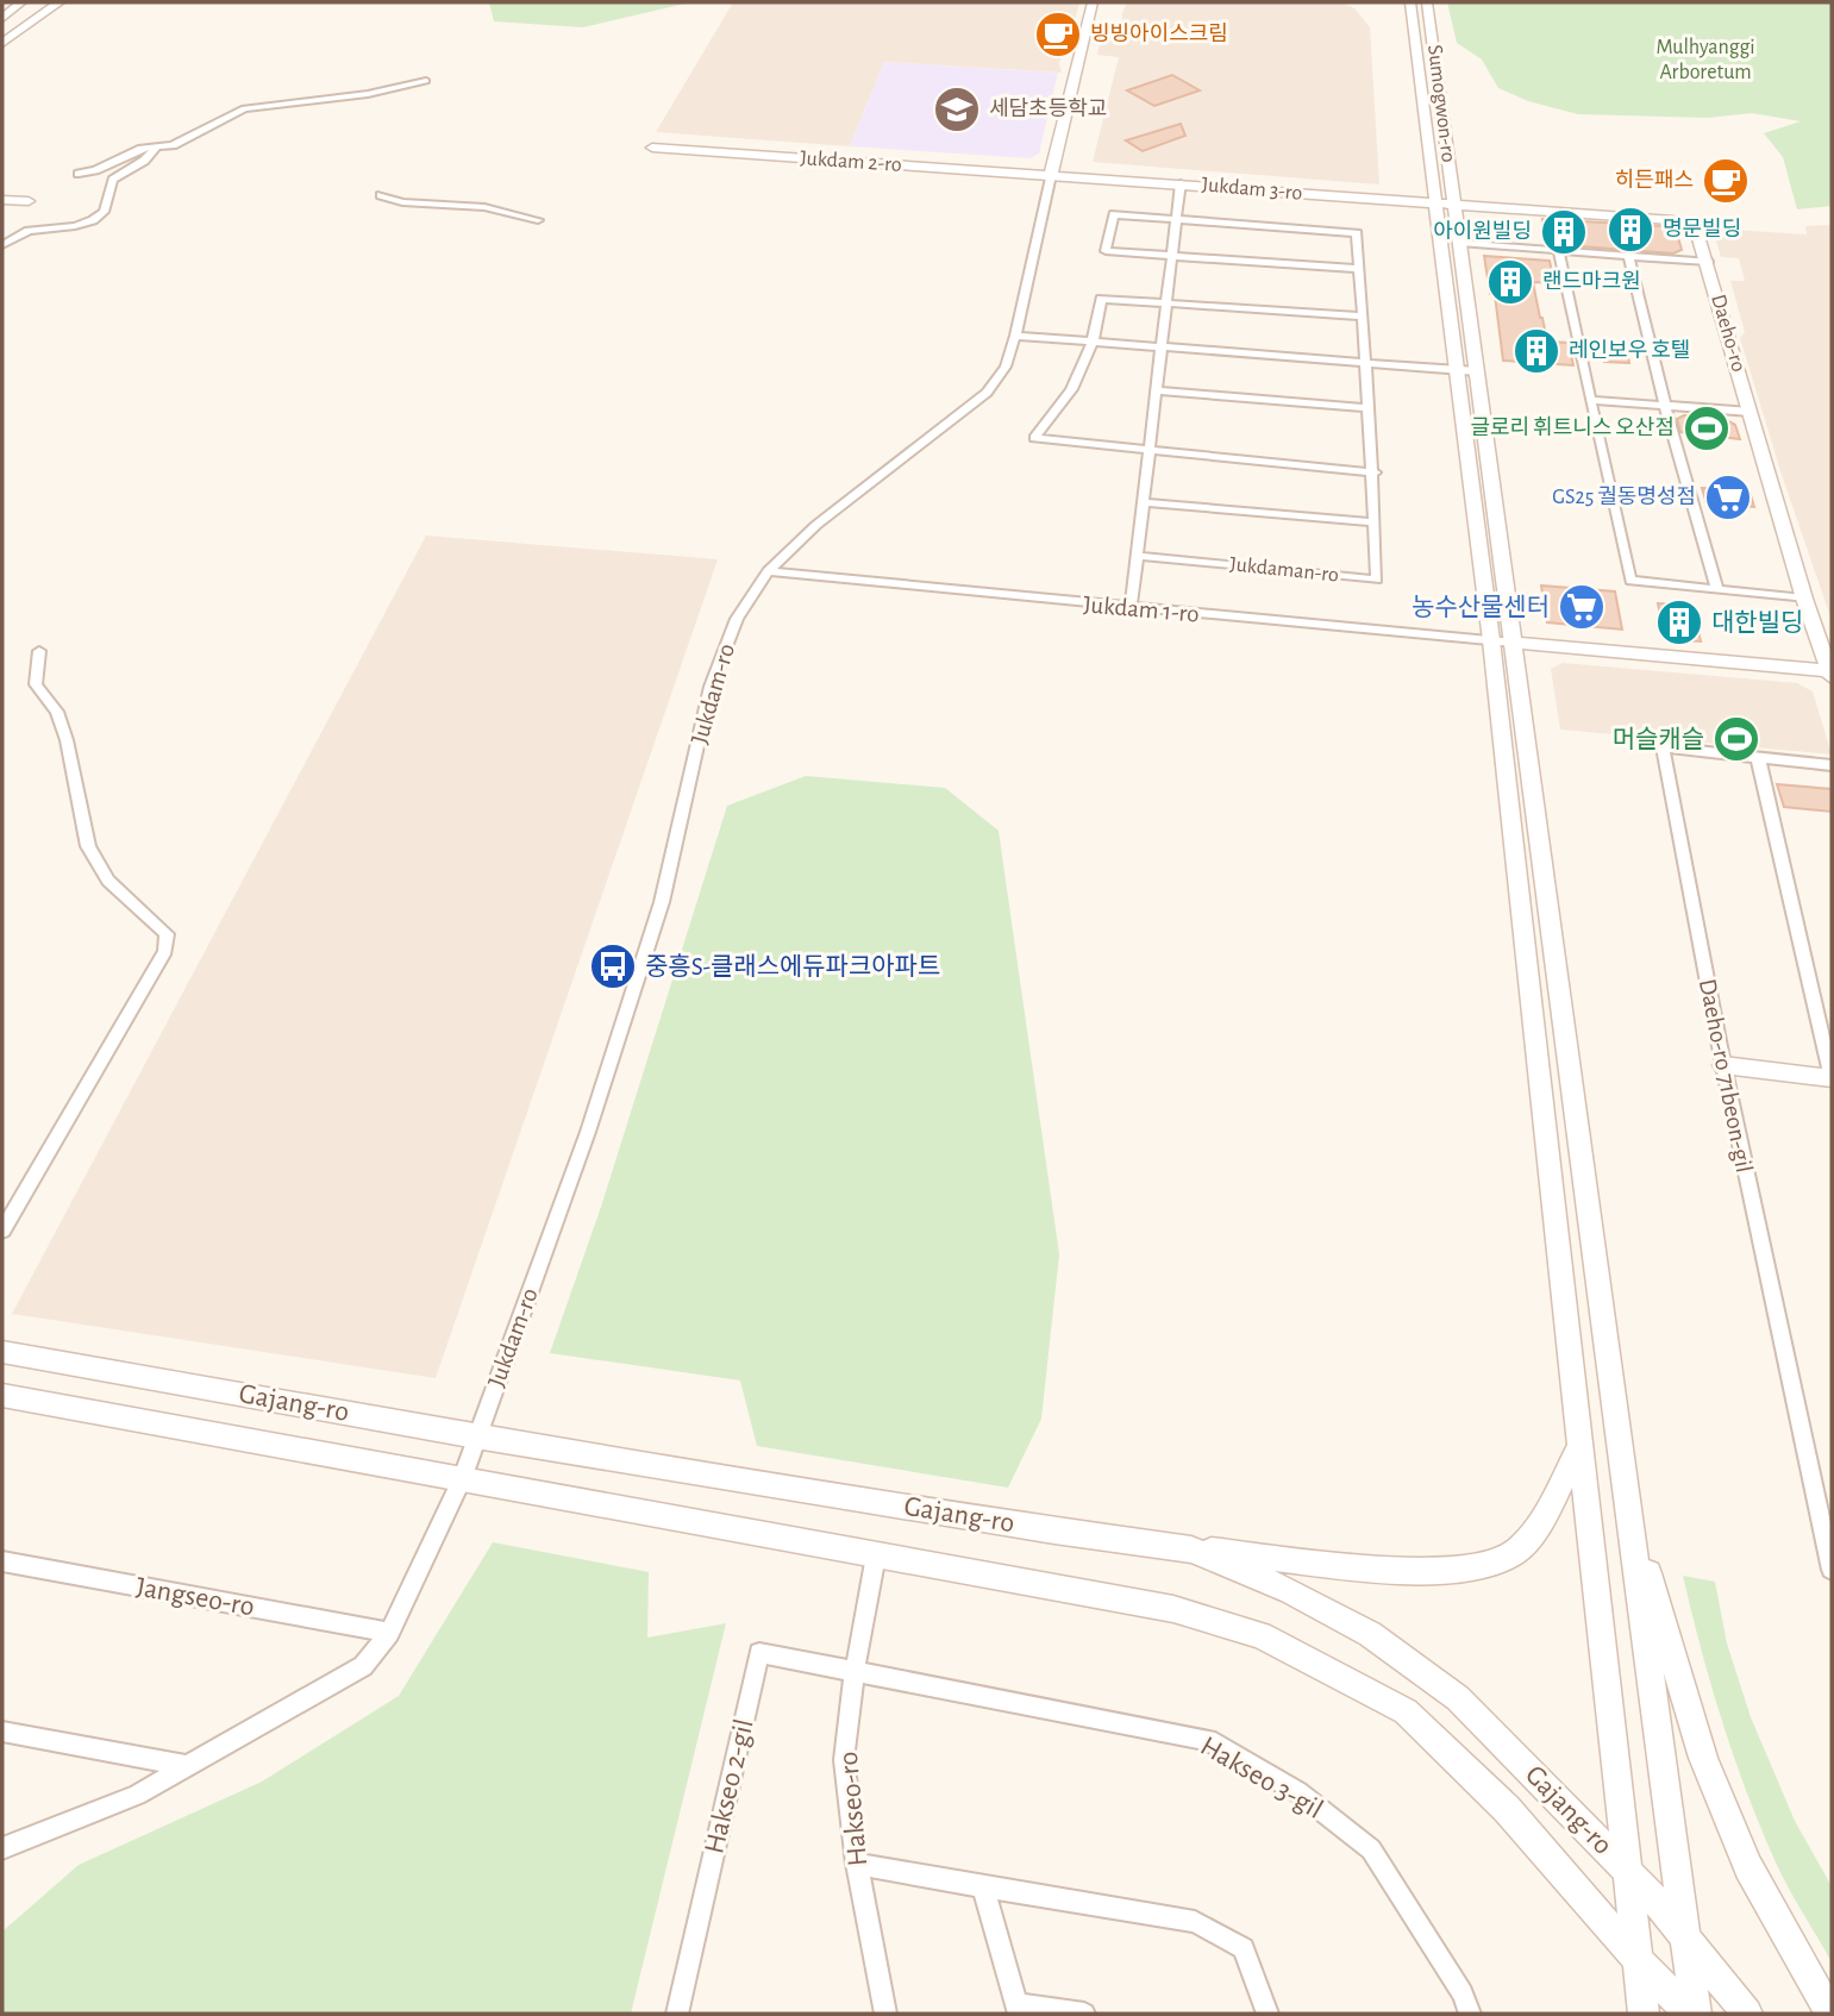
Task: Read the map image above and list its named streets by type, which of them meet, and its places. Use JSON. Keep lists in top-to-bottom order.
{
  "streets": {
    "street": [
      "Sumogwon-ro",
      "Jukdam 2-ro",
      "Jukdam 3-ro",
      "Daeho-ro",
      "Jukdaman-ro",
      "Jukdam 1-ro",
      "Jukdam-ro",
      "Daeho-ro 71beon-gil",
      "Gajang-ro",
      "Jangseo-ro",
      "Hakseo 3-gil",
      "Hakseo 2-gil",
      "Hakseo-ro"
    ]
  },
  "crossings": [
    ["Sumogwon-ro", "Jukdam 3-ro"],
    ["Sumogwon-ro", "Daeho-ro"],
    ["Sumogwon-ro", "Jukdam 1-ro"],
    ["Sumogwon-ro", "Gajang-ro"],
    ["Jukdam 2-ro", "Jukdam 3-ro"],
    ["Jukdam 2-ro", "Jukdam-ro"],
    ["Jukdam 3-ro", "Daeho-ro"],
    ["Jukdam 3-ro", "Jukdam-ro"],
    ["Jukdam 1-ro", "Jukdam-ro"],
    ["Jukdam-ro", "Gajang-ro"],
    ["Gajang-ro", "Hakseo-ro"],
    ["Hakseo 3-gil", "Hakseo 2-gil"],
    ["Hakseo 3-gil", "Hakseo-ro"],
    ["Hakseo 2-gil", "Hakseo-ro"]
  ],
  "parks": ["Mulhyanggi Arboretum"],
  "places": {
    "cafe": ["빙빙아이스크림", "히든패스"],
    "school or university": ["세담초등학교"],
    "building": [
      "명문빌딩",
      "아이원빌딩",
      "랜드마크원",
      "레인보우 호텔",
      "대한빌딩"
    ],
    "sports": ["글로리 휘트니스 오산점", "머슬캐슬"],
    "supermarket": ["GS25 궐동명성점", "농수산물센터"],
    "bus stop": ["중흥S-클래스에듀파크아파트"]
  }
}
